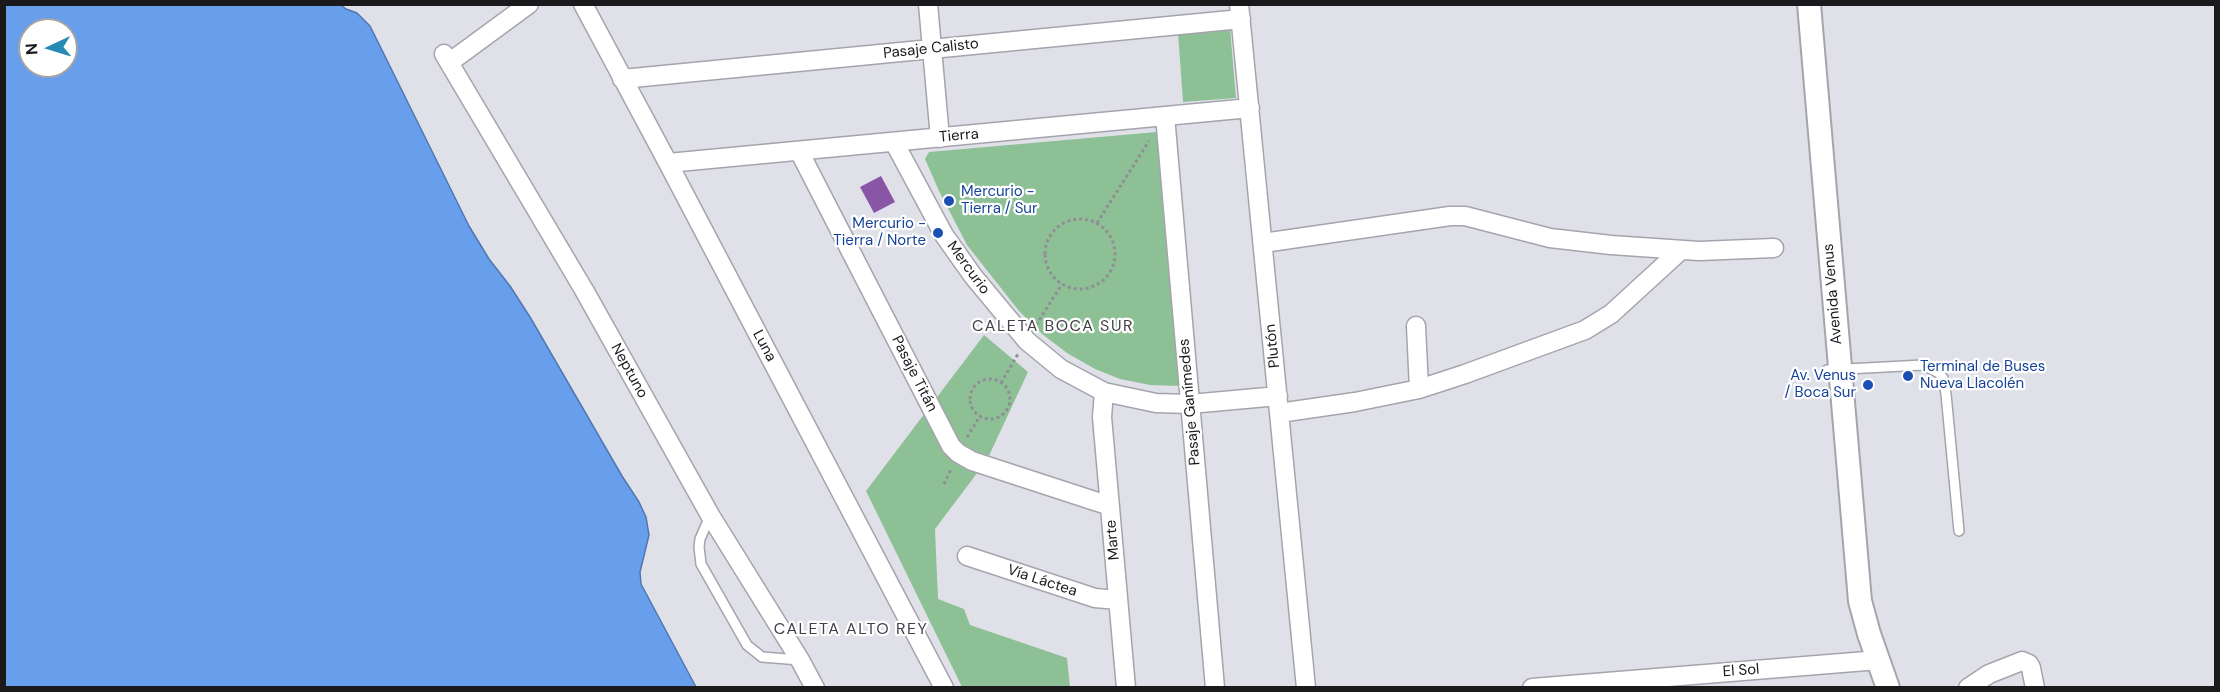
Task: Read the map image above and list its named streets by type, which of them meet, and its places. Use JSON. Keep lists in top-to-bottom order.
{
  "streets": {
    "street": [
      "Pasaje Calisto",
      "Tierra",
      "Mercurio",
      "Avenida Venus",
      "Luna",
      "Plutón",
      "Neptuno",
      "Pasaje Titán",
      "Pasaje Ganímedes",
      "Marte",
      "Vía Láctea",
      "El Sol"
    ]
  },
  "crossings": [
    ["Pasaje Calisto", "Luna"],
    ["Pasaje Calisto", "Plutón"],
    ["Tierra", "Mercurio"],
    ["Tierra", "Luna"],
    ["Tierra", "Plutón"],
    ["Tierra", "Pasaje Titán"],
    ["Tierra", "Pasaje Ganímedes"],
    ["Mercurio", "Plutón"],
    ["Mercurio", "Pasaje Ganímedes"],
    ["Mercurio", "Marte"],
    ["Avenida Venus", "El Sol"],
    ["Pasaje Titán", "Marte"],
    ["Marte", "Vía Láctea"]
  ],
  "districts": ["CALETA BOCA SUR", "CALETA ALTO REY"],
  "places": [
    "Mercurio - Tierra / Sur",
    "Mercurio - Tierra / Norte",
    "Terminal de Buses Nueva Llacolén",
    "Av. Venus / Boca Sur"
  ],
  "north": "left"
}
